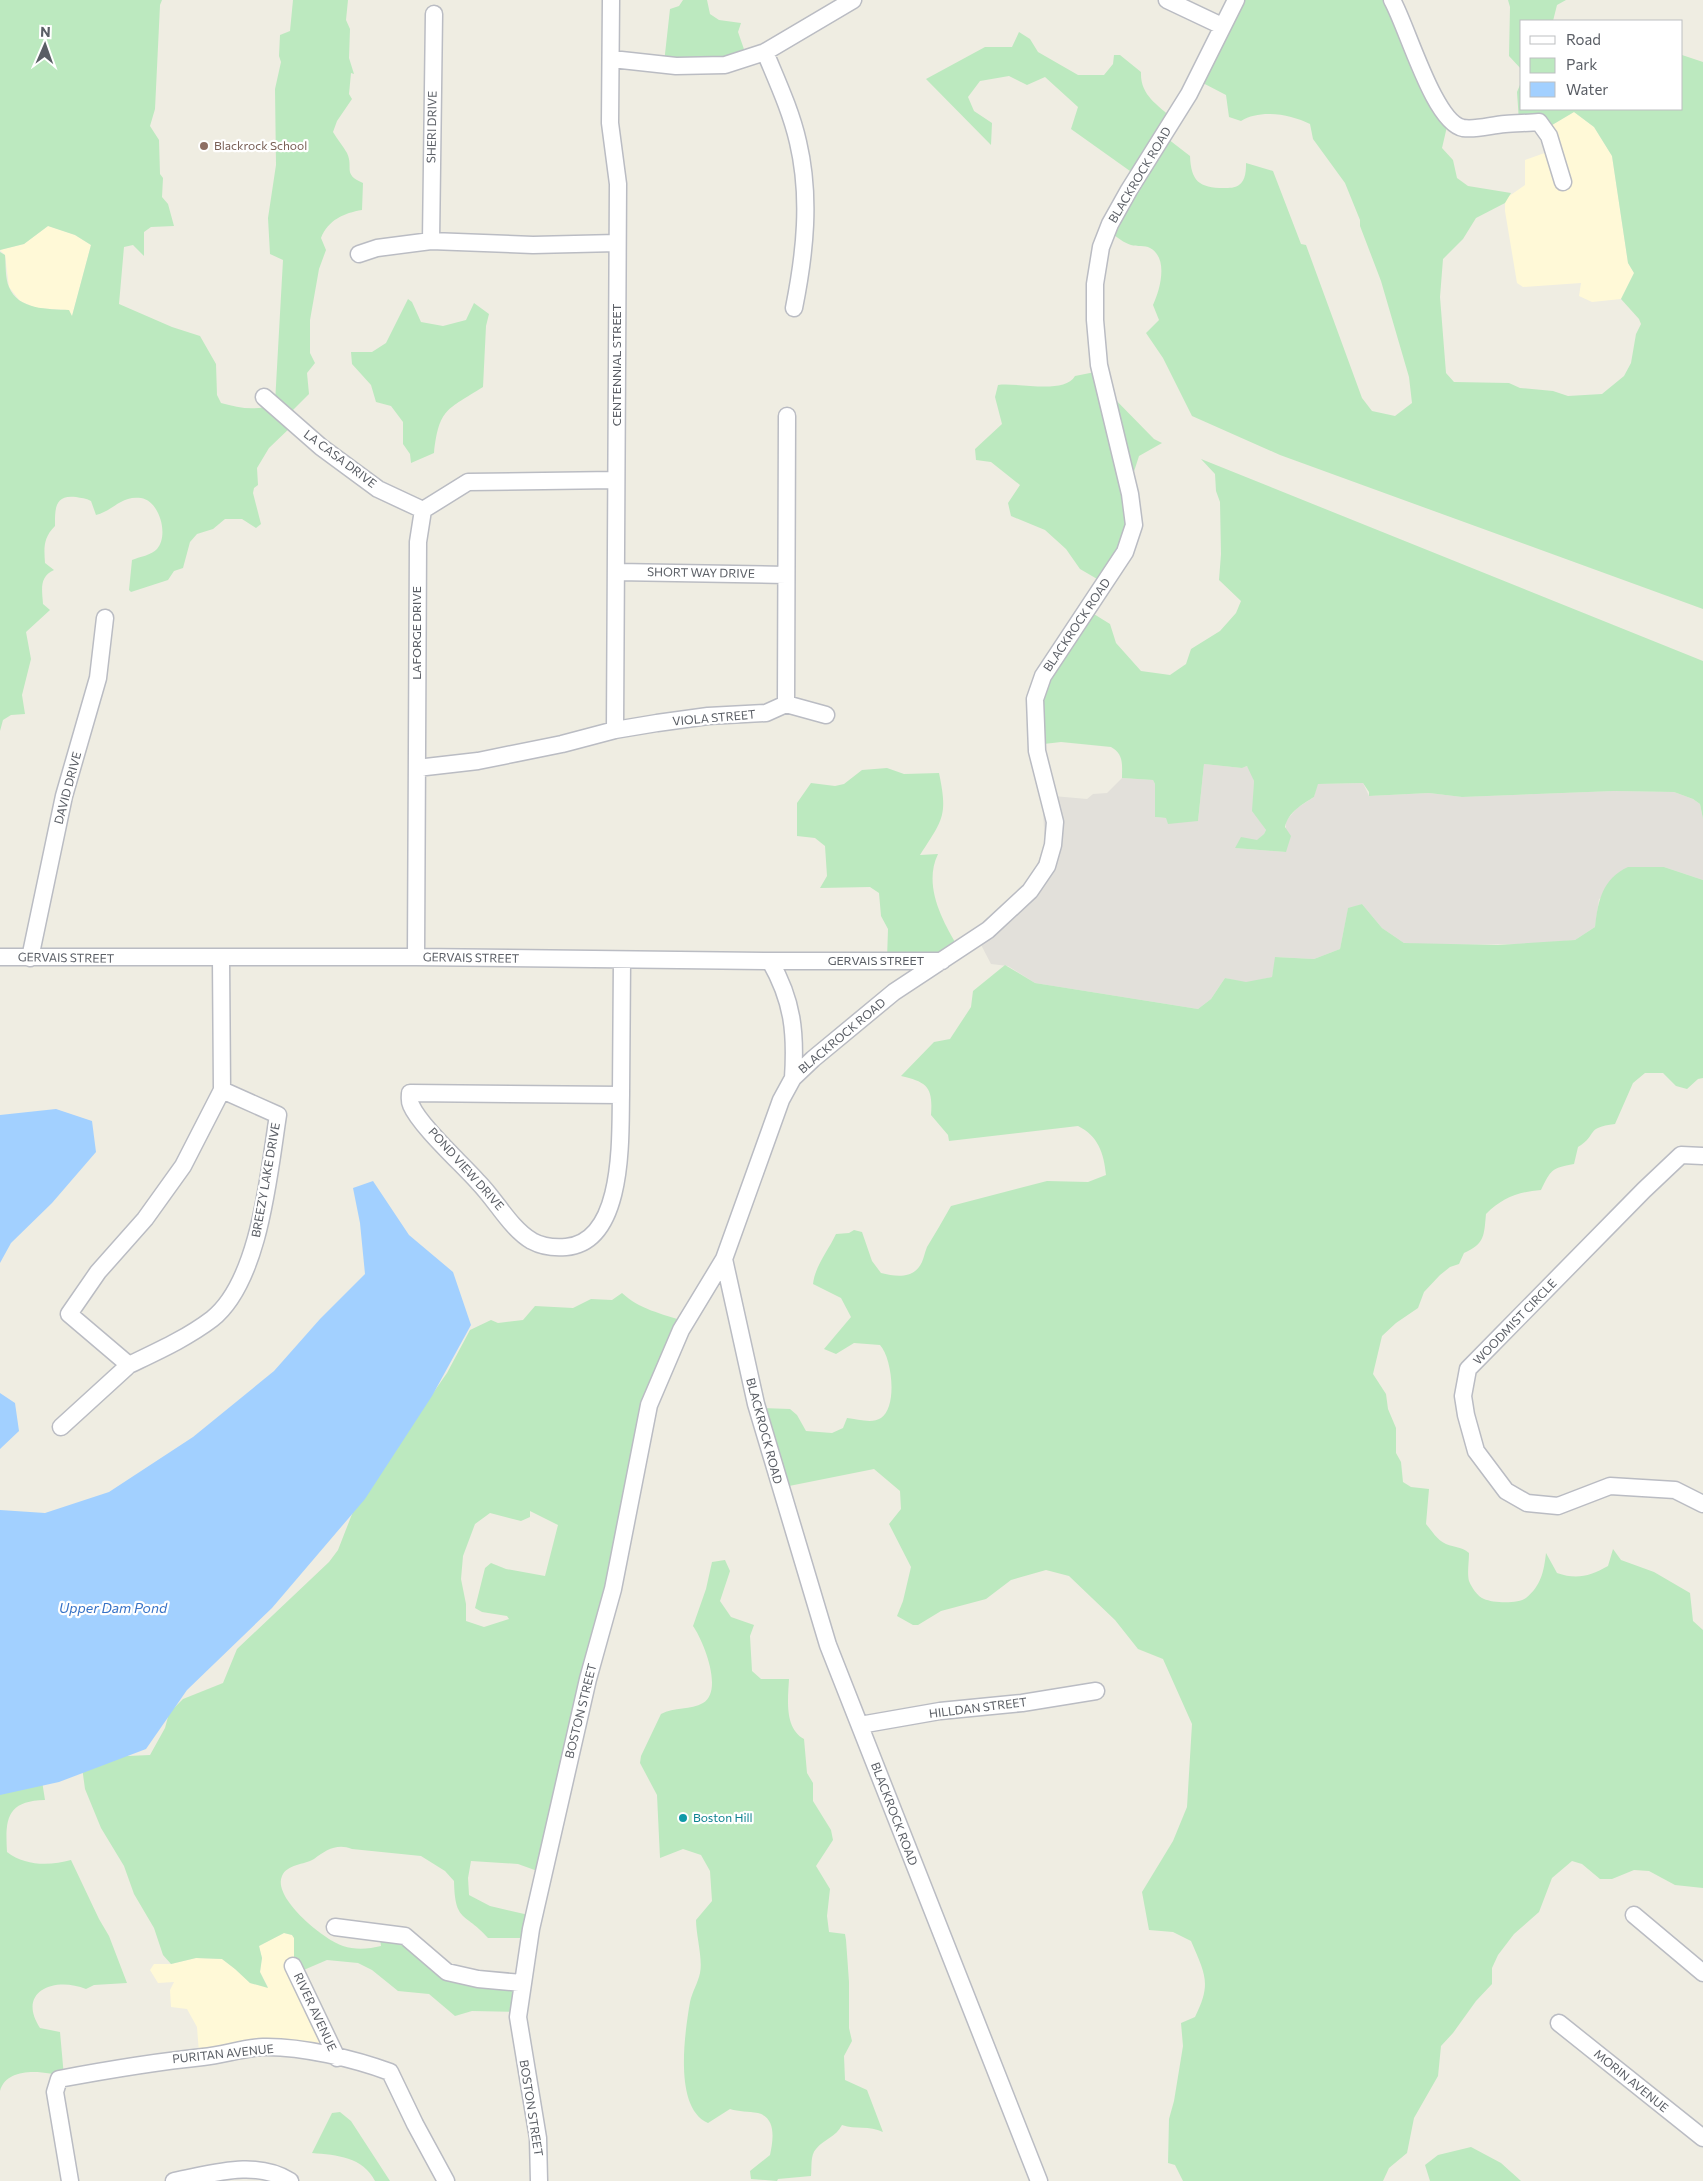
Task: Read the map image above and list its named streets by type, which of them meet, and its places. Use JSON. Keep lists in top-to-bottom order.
{
  "streets": {
    "street": [
      "SHERI DRIVE",
      "BLACKROCK ROAD",
      "CENTENNIAL STREET",
      "LA CASA DRIVE",
      "SHORT WAY DRIVE",
      "LAFORGE DRIVE",
      "VIOLA STREET",
      "DAVID DRIVE",
      "GERVAIS STREET",
      "POND VIEW DRIVE",
      "BREEZY LAKE DRIVE",
      "WOODMIST CIRCLE",
      "HILLDAN STREET",
      "BOSTON STREET",
      "RIVER AVENUE",
      "PURITAN AVENUE",
      "MORIN AVENUE"
    ]
  },
  "crossings": [
    ["BLACKROCK ROAD", "GERVAIS STREET"],
    ["BLACKROCK ROAD", "HILLDAN STREET"],
    ["BLACKROCK ROAD", "BOSTON STREET"],
    ["CENTENNIAL STREET", "SHORT WAY DRIVE"],
    ["CENTENNIAL STREET", "VIOLA STREET"],
    ["LA CASA DRIVE", "LAFORGE DRIVE"],
    ["LAFORGE DRIVE", "VIOLA STREET"],
    ["LAFORGE DRIVE", "GERVAIS STREET"],
    ["DAVID DRIVE", "GERVAIS STREET"],
    ["GERVAIS STREET", "POND VIEW DRIVE"],
    ["RIVER AVENUE", "PURITAN AVENUE"]
  ],
  "water": ["Upper Dam Pond"],
  "places": ["Blackrock School", "Boston Hill"],
  "legend": ["Road", "Park", "Water"],
  "north": "top"
}
